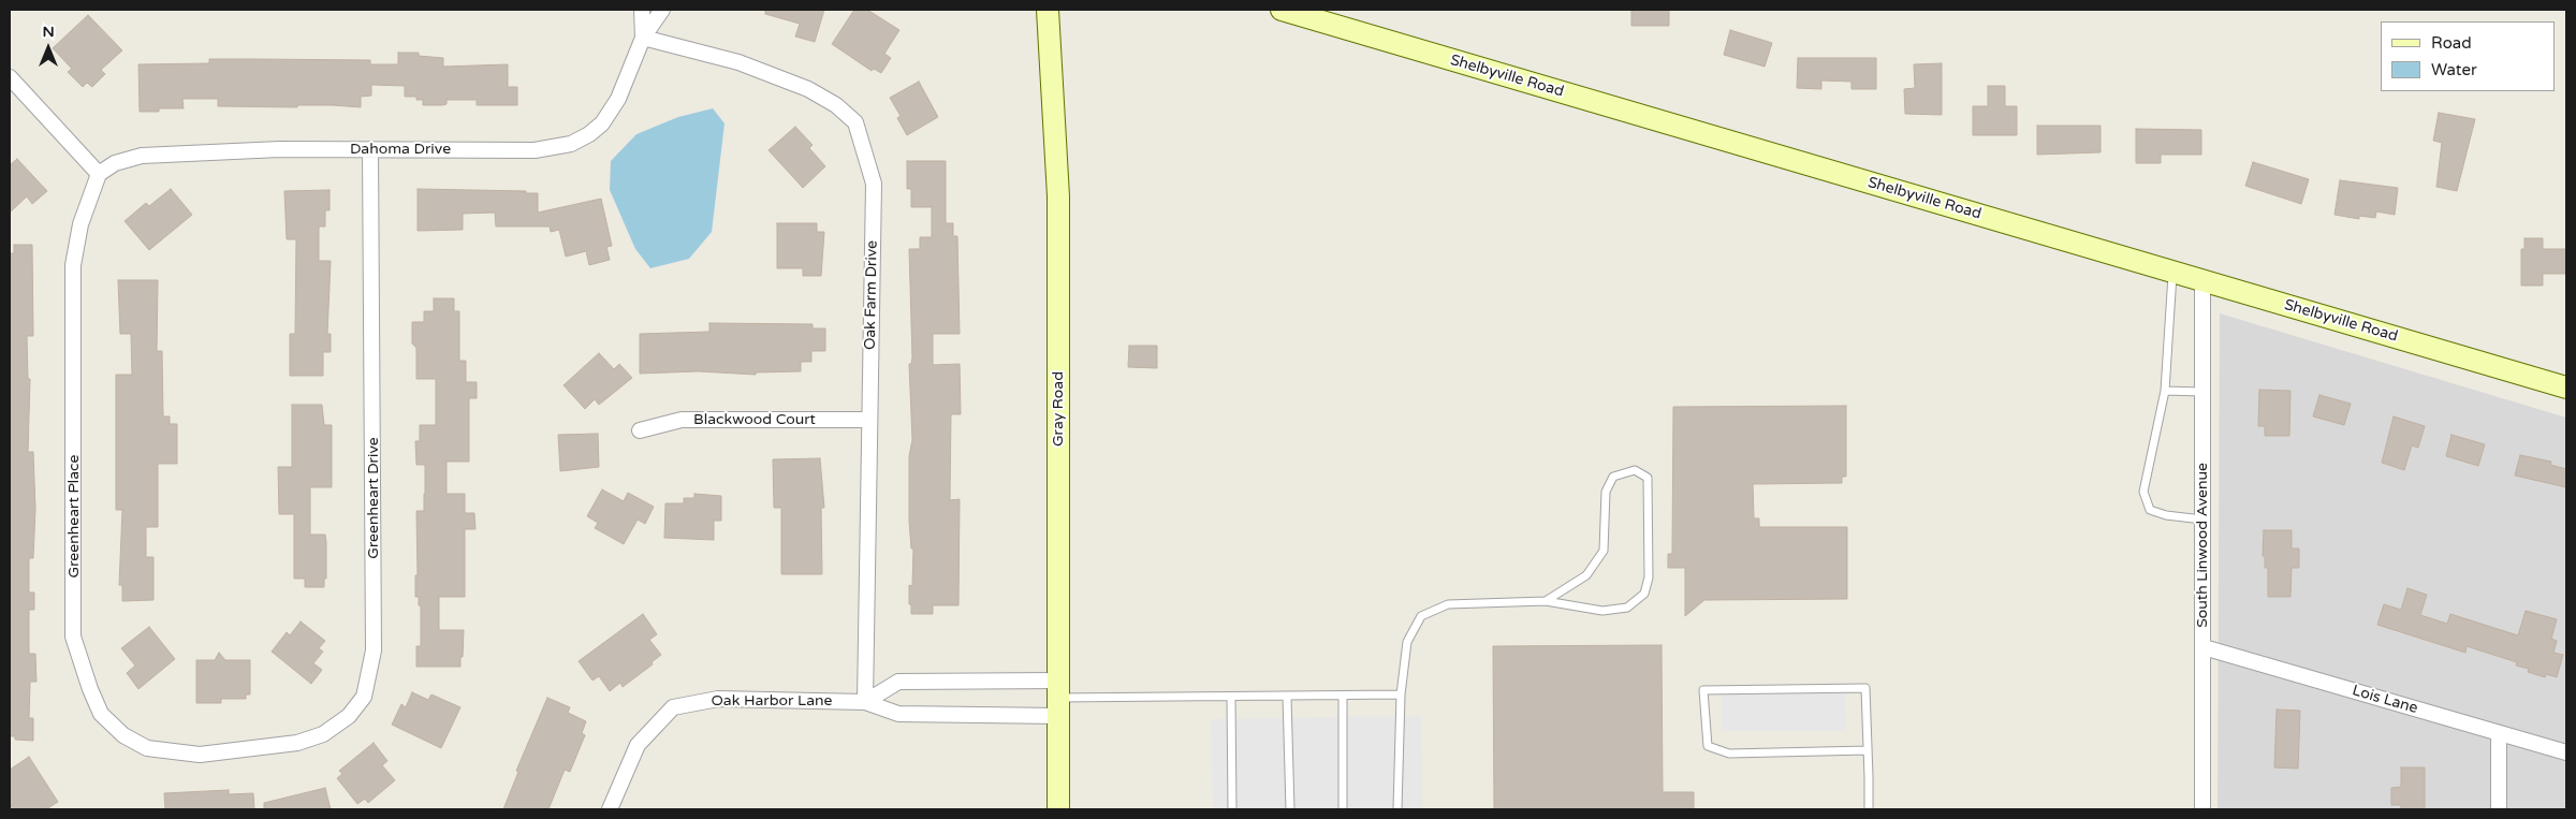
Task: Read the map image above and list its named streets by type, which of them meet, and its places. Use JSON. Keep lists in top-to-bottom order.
{
  "streets": {
    "main road": ["Shelbyville Road", "Gray Road"],
    "street": [
      "Dahoma Drive",
      "Oak Farm Drive",
      "Blackwood Court",
      "Greenheart Drive",
      "Greenheart Place",
      "South Linwood Avenue",
      "Lois Lane",
      "Oak Harbor Lane"
    ]
  },
  "crossings": [
    ["Shelbyville Road", "South Linwood Avenue"],
    ["Dahoma Drive", "Oak Farm Drive"],
    ["Dahoma Drive", "Greenheart Drive"],
    ["Dahoma Drive", "Greenheart Place"],
    ["Oak Farm Drive", "Blackwood Court"],
    ["Oak Farm Drive", "Oak Harbor Lane"],
    ["Gray Road", "Oak Harbor Lane"],
    ["Greenheart Drive", "Greenheart Place"],
    ["South Linwood Avenue", "Lois Lane"]
  ],
  "legend": ["Road", "Water"],
  "north": "top"
}
